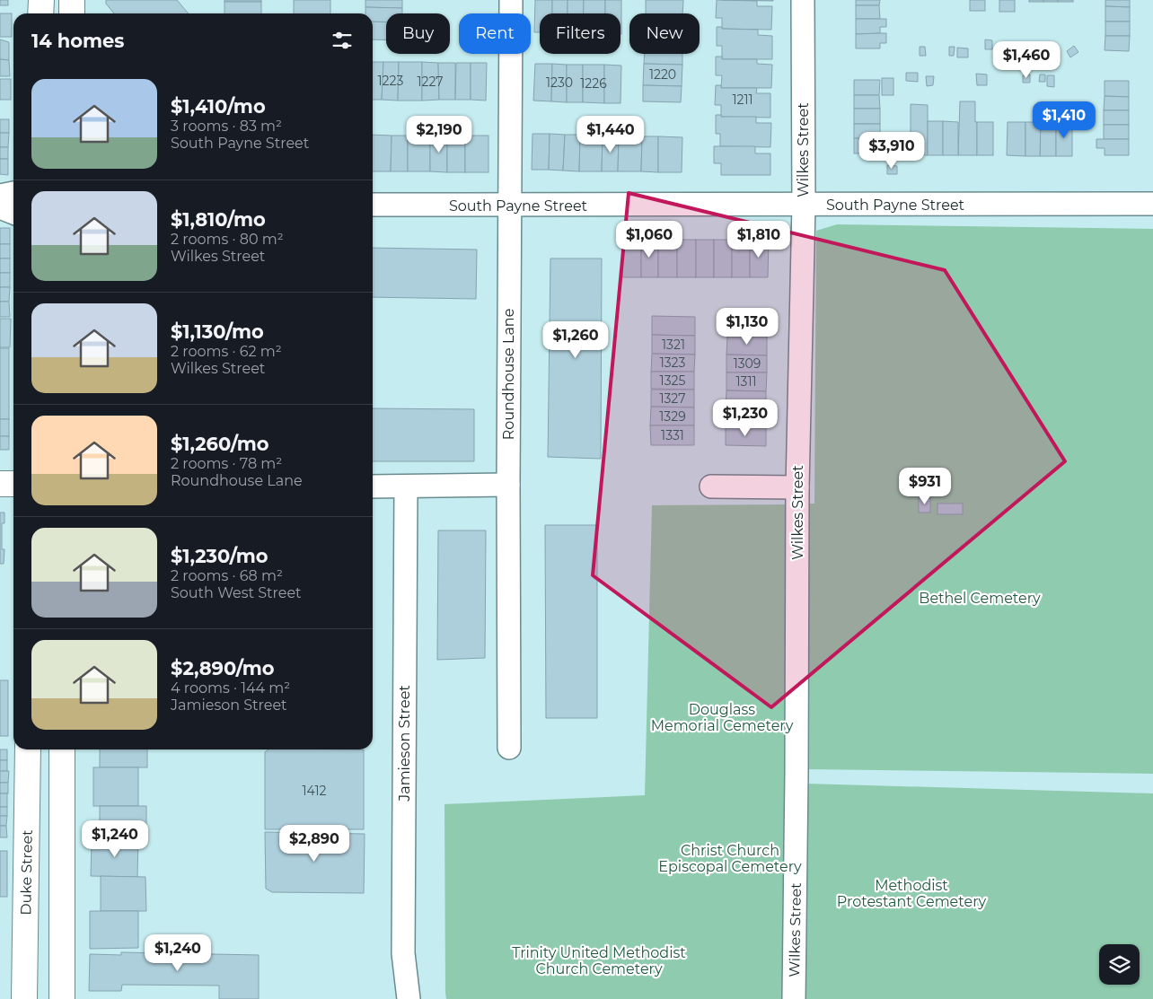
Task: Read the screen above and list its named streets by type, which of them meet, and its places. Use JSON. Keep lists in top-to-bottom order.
{
  "streets": {
    "main road": ["Duke Street"],
    "street": [
      "Wilkes Street",
      "South Payne Street",
      "Roundhouse Lane",
      "Jamieson Street"
    ]
  },
  "crossings": [
    ["Wilkes Street", "South Payne Street"],
    ["South Payne Street", "Roundhouse Lane"]
  ],
  "parks": [
    "Bethel Cemetery",
    "Douglass Memorial Cemetery",
    "Christ Church Episcopal Cemetery",
    "Methodist Protestant Cemetery",
    "Trinity United Methodist Church Cemetery"
  ],
  "house_numbers": [
    "1220",
    "1223",
    "1227",
    "1230",
    "1226",
    "1211",
    "1321",
    "1323",
    "1309",
    "1325",
    "1311",
    "1327",
    "1329",
    "1331",
    "1412"
  ],
  "page": {
    "chip": [
      "Buy",
      "Rent",
      "Filters",
      "New"
    ],
    "heading": "14 homes",
    "price": [
      "$1,460",
      "$1,410",
      "$2,190",
      "$1,440",
      "$3,910",
      "$1,060",
      "$1,810",
      "$1,130",
      "$1,260",
      "$1,230",
      "$931",
      "$1,240",
      "$2,890",
      "$1,240"
    ],
    "list": [
      {
        "name": "$1,410/mo",
        "note": "3 rooms · 83 m² · South Payne Street"
      },
      {
        "name": "$1,810/mo",
        "note": "2 rooms · 80 m² · Wilkes Street"
      },
      {
        "name": "$1,130/mo",
        "note": "2 rooms · 62 m² · Wilkes Street"
      },
      {
        "name": "$1,260/mo",
        "note": "2 rooms · 78 m² · Roundhouse Lane"
      },
      {
        "name": "$1,230/mo",
        "note": "2 rooms · 68 m² · South West Street"
      },
      {
        "name": "$2,890/mo",
        "note": "4 rooms · 144 m² · Jamieson Street"
      }
    ]
  }
}
